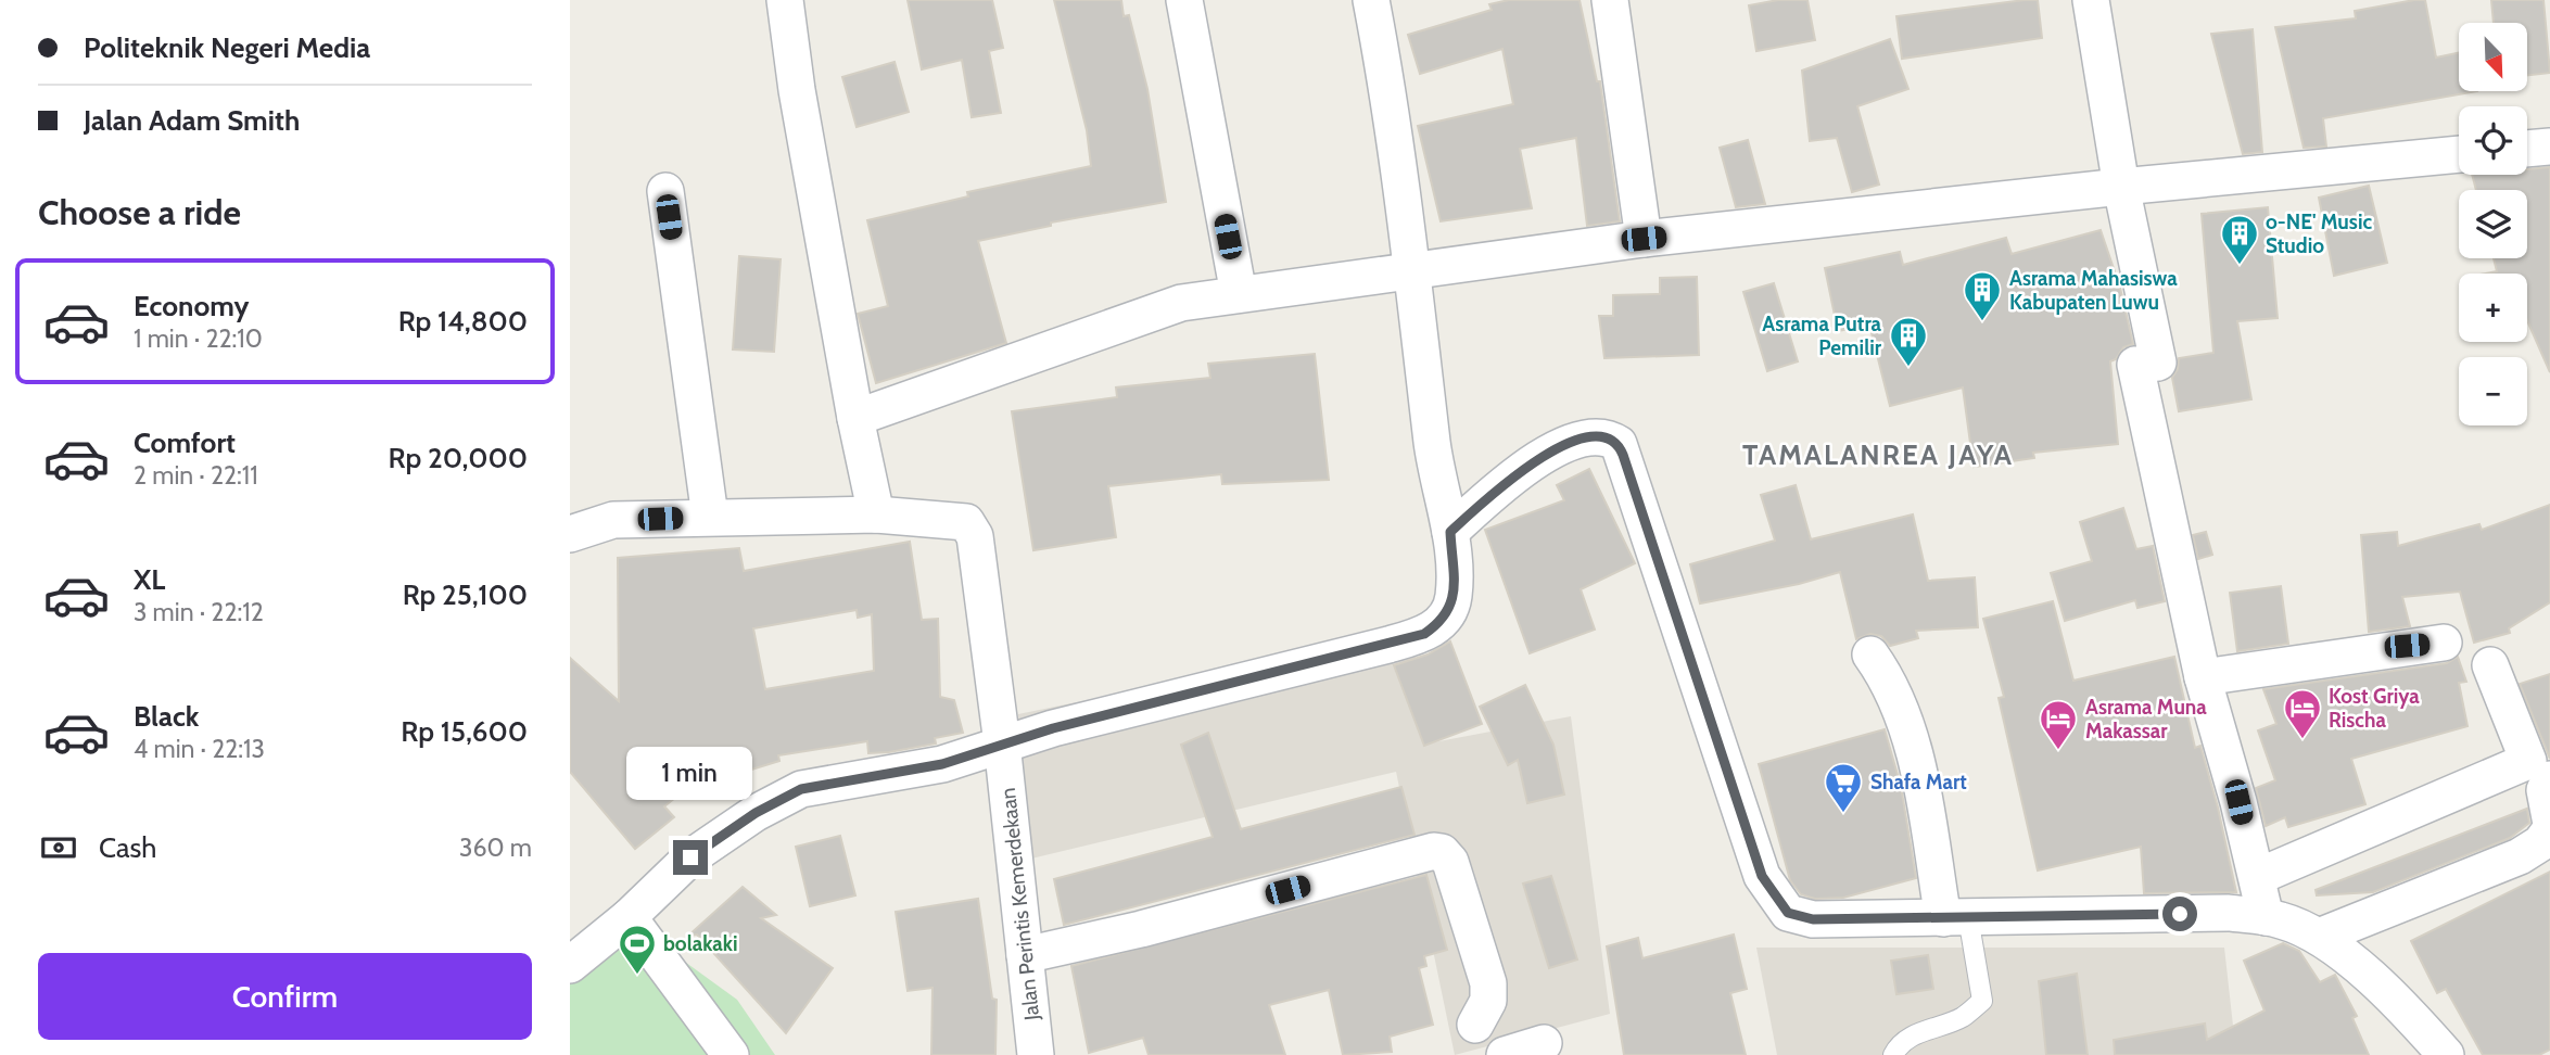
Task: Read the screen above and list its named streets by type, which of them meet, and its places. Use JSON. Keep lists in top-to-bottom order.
{
  "streets": {
    "street": ["Jalan Perintis Kemerdekaan"]
  },
  "districts": ["TAMALANREA JAYA"],
  "places": {
    "building": ["o-NE' Music Studio", "Asrama Mahasiswa Kabupaten Luwu", "Asrama Putra Pemilir"],
    "hotel": ["Kost Griya Rischa", "Asrama Muna Makassar"],
    "supermarket": ["Shafa Mart"],
    "sports": ["bolakaki"]
  },
  "north": "bottom right",
  "page": {
    "banner": ["Politeknik Negeri Media", "Jalan Adam Smith"],
    "map_buttons": ["+", "−"],
    "heading": "Choose a ride",
    "list": [
      {
        "name": "Economy",
        "note": "1 min · 22:10",
        "value": "Rp 14,800"
      },
      {
        "name": "Comfort",
        "note": "2 min · 22:11",
        "value": "Rp 20,000"
      },
      {
        "name": "XL",
        "note": "3 min · 22:12",
        "value": "Rp 25,100"
      },
      {
        "name": "Black",
        "note": "4 min · 22:13",
        "value": "Rp 15,600"
      }
    ],
    "bubble": "1 min",
    "pay": ["Cash", "360 m"],
    "buttons": "Confirm"
  }
}
